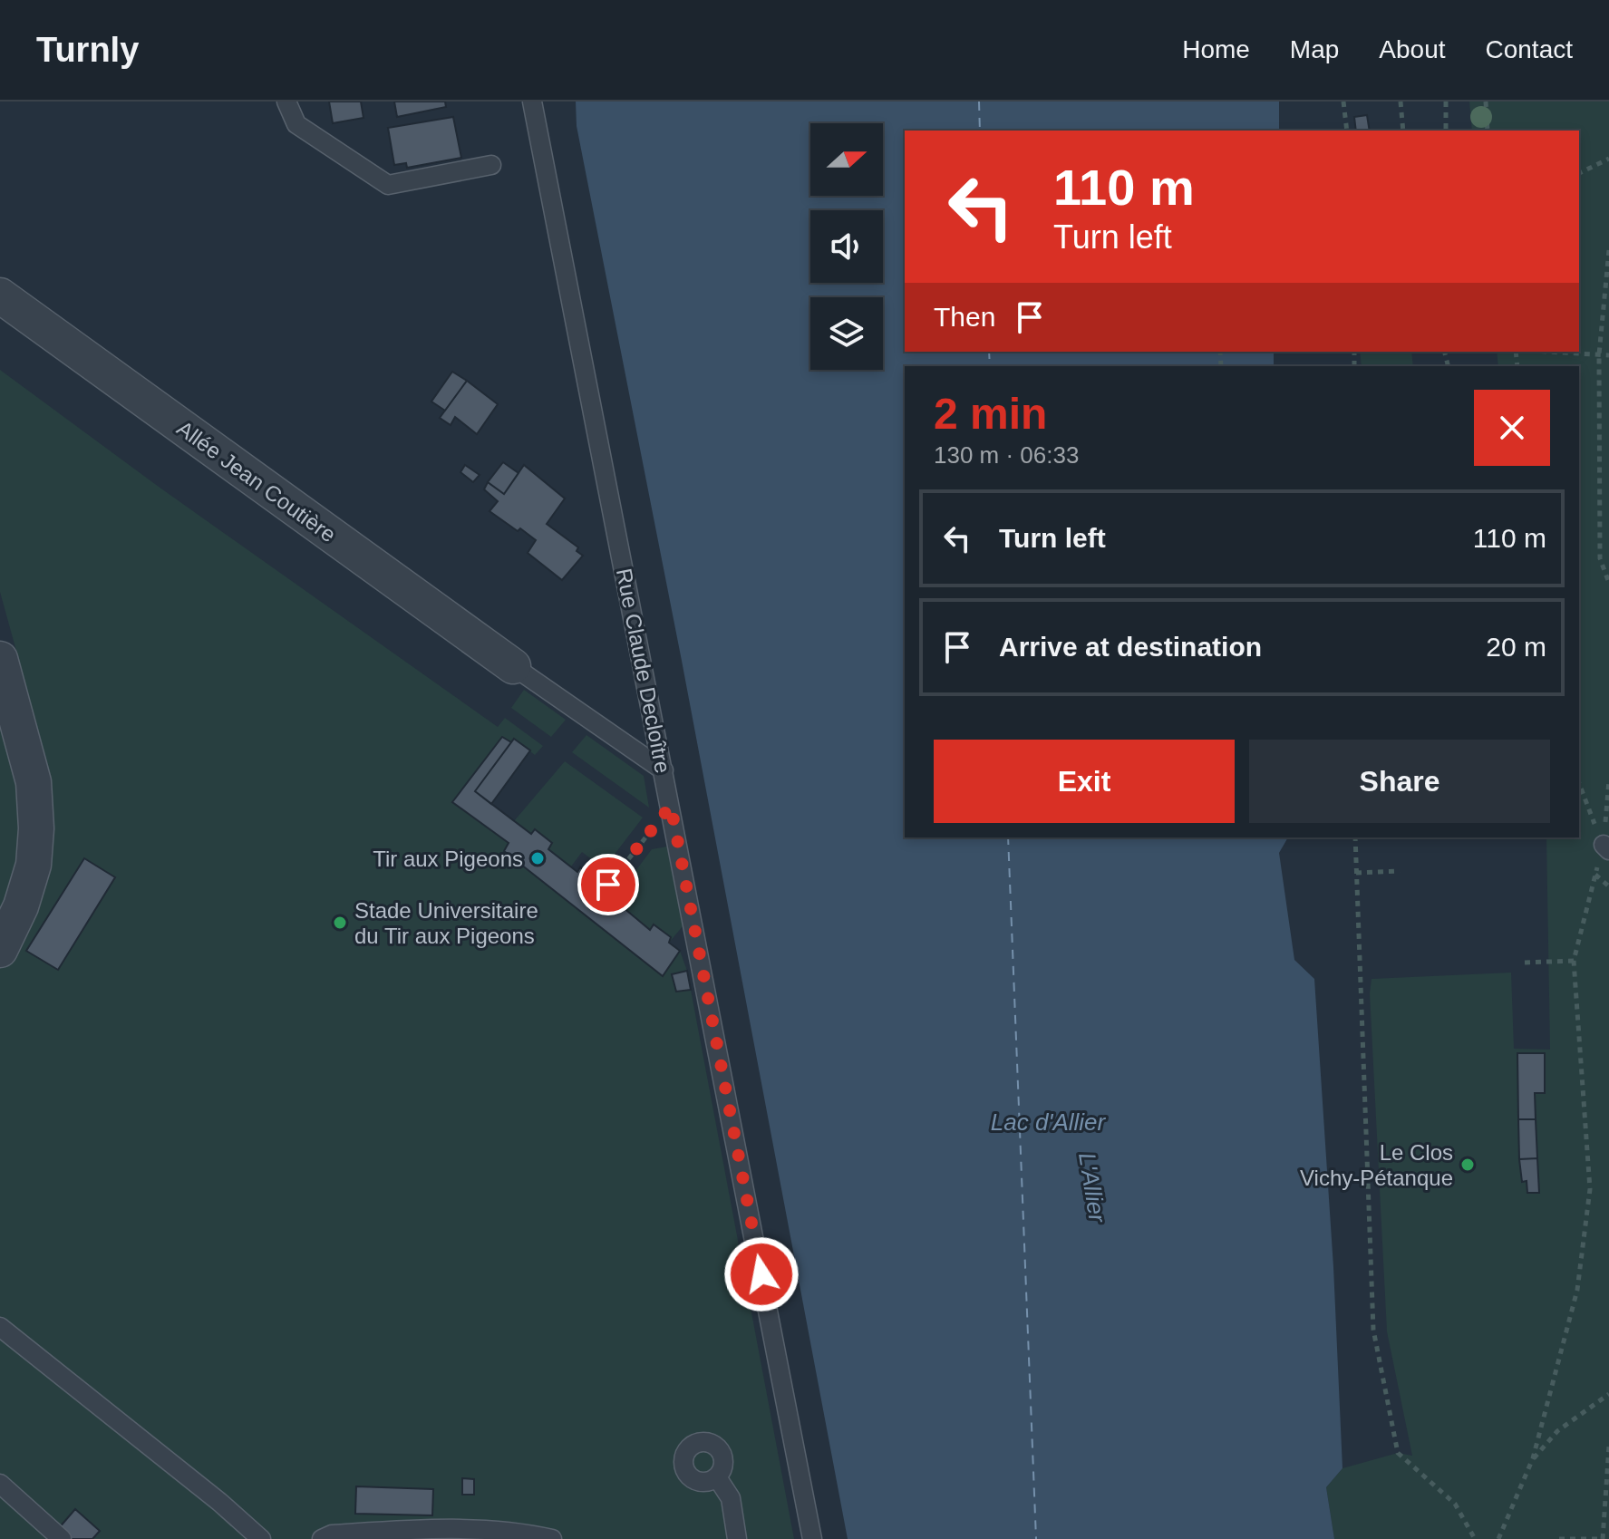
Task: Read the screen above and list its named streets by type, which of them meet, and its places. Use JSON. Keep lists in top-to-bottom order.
{
  "streets": {
    "street": ["Allée Jean Coutière"],
    "lane": ["Rue Claude Decloître"]
  },
  "water": ["Lac d'Allier", "L'Allier"],
  "places": ["Tir aux Pigeons", "Stade Universitaire du Tir aux Pigeons", "Le Clos Vichy-Pétanque"],
  "north": "right",
  "page": {
    "header": "Turnly",
    "nav": [
      "Home",
      "Map",
      "About",
      "Contact"
    ],
    "turn": ["110 m", "Turn left"],
    "then": "Then",
    "heading": ["2 min", "130 m · 06:33"],
    "list": [
      {
        "name": "Turn left",
        "value": "110 m"
      },
      {
        "name": "Arrive at destination",
        "value": "20 m"
      }
    ],
    "buttons": ["Exit", "Share"]
  }
}
